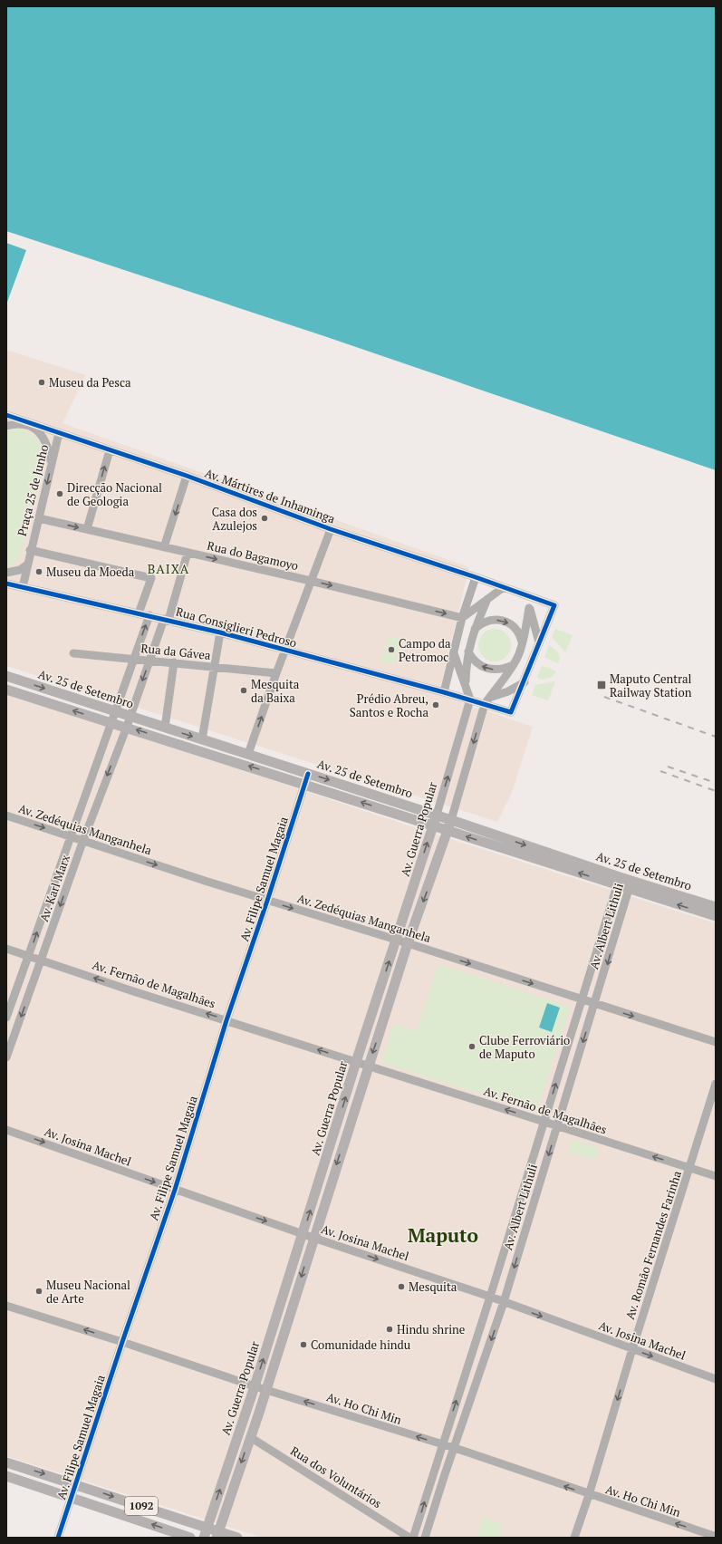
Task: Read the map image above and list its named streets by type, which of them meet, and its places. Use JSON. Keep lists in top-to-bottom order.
{
  "streets": {
    "main road": ["Av. 25 de Setembro", "Av. Guerra Popular", "1092"],
    "street": [
      "Praça 25 de Junho",
      "Av. Mártires de Inhaminga",
      "Rua do Bagamoyo",
      "Rua Consiglieri Pedroso",
      "Rua da Gávea",
      "Av. Zedéquias Manganhela",
      "Av. Filipe Samuel Magaia",
      "Av. Karl Marx",
      "Av. Albert Lithuli",
      "Av. Fernão de Magalhães",
      "Av. Josina Machel",
      "Av. Romão Fernandes Farinha",
      "Av. Ho Chi Min",
      "Rua dos Voluntários"
    ]
  },
  "crossings": [
    ["Praça 25 de Junho", "Av. Mártires de Inhaminga"],
    ["Praça 25 de Junho", "Rua do Bagamoyo"],
    ["Praça 25 de Junho", "Rua Consiglieri Pedroso"],
    ["Rua do Bagamoyo", "Av. Karl Marx"],
    ["Rua Consiglieri Pedroso", "Av. Guerra Popular"],
    ["Rua Consiglieri Pedroso", "Av. Karl Marx"],
    ["Rua da Gávea", "Av. Karl Marx"],
    ["Av. 25 de Setembro", "Av. Guerra Popular"],
    ["Av. 25 de Setembro", "Av. Filipe Samuel Magaia"],
    ["Av. 25 de Setembro", "Av. Karl Marx"],
    ["Av. 25 de Setembro", "Av. Albert Lithuli"],
    ["Av. Zedéquias Manganhela", "Av. Guerra Popular"],
    ["Av. Zedéquias Manganhela", "Av. Filipe Samuel Magaia"],
    ["Av. Zedéquias Manganhela", "Av. Karl Marx"],
    ["Av. Zedéquias Manganhela", "Av. Albert Lithuli"],
    ["Av. Guerra Popular", "Av. Fernão de Magalhães"],
    ["Av. Guerra Popular", "Av. Josina Machel"],
    ["Av. Guerra Popular", "Av. Ho Chi Min"],
    ["Av. Guerra Popular", "Rua dos Voluntários"],
    ["Av. Guerra Popular", "1092"],
    ["Av. Filipe Samuel Magaia", "Av. Fernão de Magalhães"],
    ["Av. Filipe Samuel Magaia", "Av. Josina Machel"],
    ["Av. Filipe Samuel Magaia", "Av. Ho Chi Min"],
    ["Av. Filipe Samuel Magaia", "1092"],
    ["Av. Karl Marx", "Av. Fernão de Magalhães"],
    ["Av. Albert Lithuli", "Av. Fernão de Magalhães"],
    ["Av. Albert Lithuli", "Av. Josina Machel"],
    ["Av. Albert Lithuli", "Av. Ho Chi Min"],
    ["Av. Fernão de Magalhães", "Av. Romão Fernandes Farinha"],
    ["Av. Josina Machel", "Av. Romão Fernandes Farinha"],
    ["Av. Romão Fernandes Farinha", "Av. Ho Chi Min"]
  ],
  "one_way": [
    "Rua do Bagamoyo",
    "Av. Zedéquias Manganhela",
    "Av. Fernão de Magalhães",
    "Av. Josina Machel",
    "Av. Ho Chi Min"
  ],
  "districts": ["BAIXA", "Maputo"],
  "places": {
    "other": [
      "Museu da Pesca",
      "Direcção Nacional de Geologia",
      "Casa dos Azulejos",
      "Museu da Moeda",
      "Campo da Petromoc",
      "Mesquita da Baixa",
      "Prédio Abreu, Santos e Rocha",
      "Clube Ferroviário de Maputo",
      "Mesquita",
      "Museu Nacional de Arte",
      "Hindu shrine",
      "Comunidade hindu"
    ],
    "transit": ["Maputo Central Railway Station"]
  }
}
